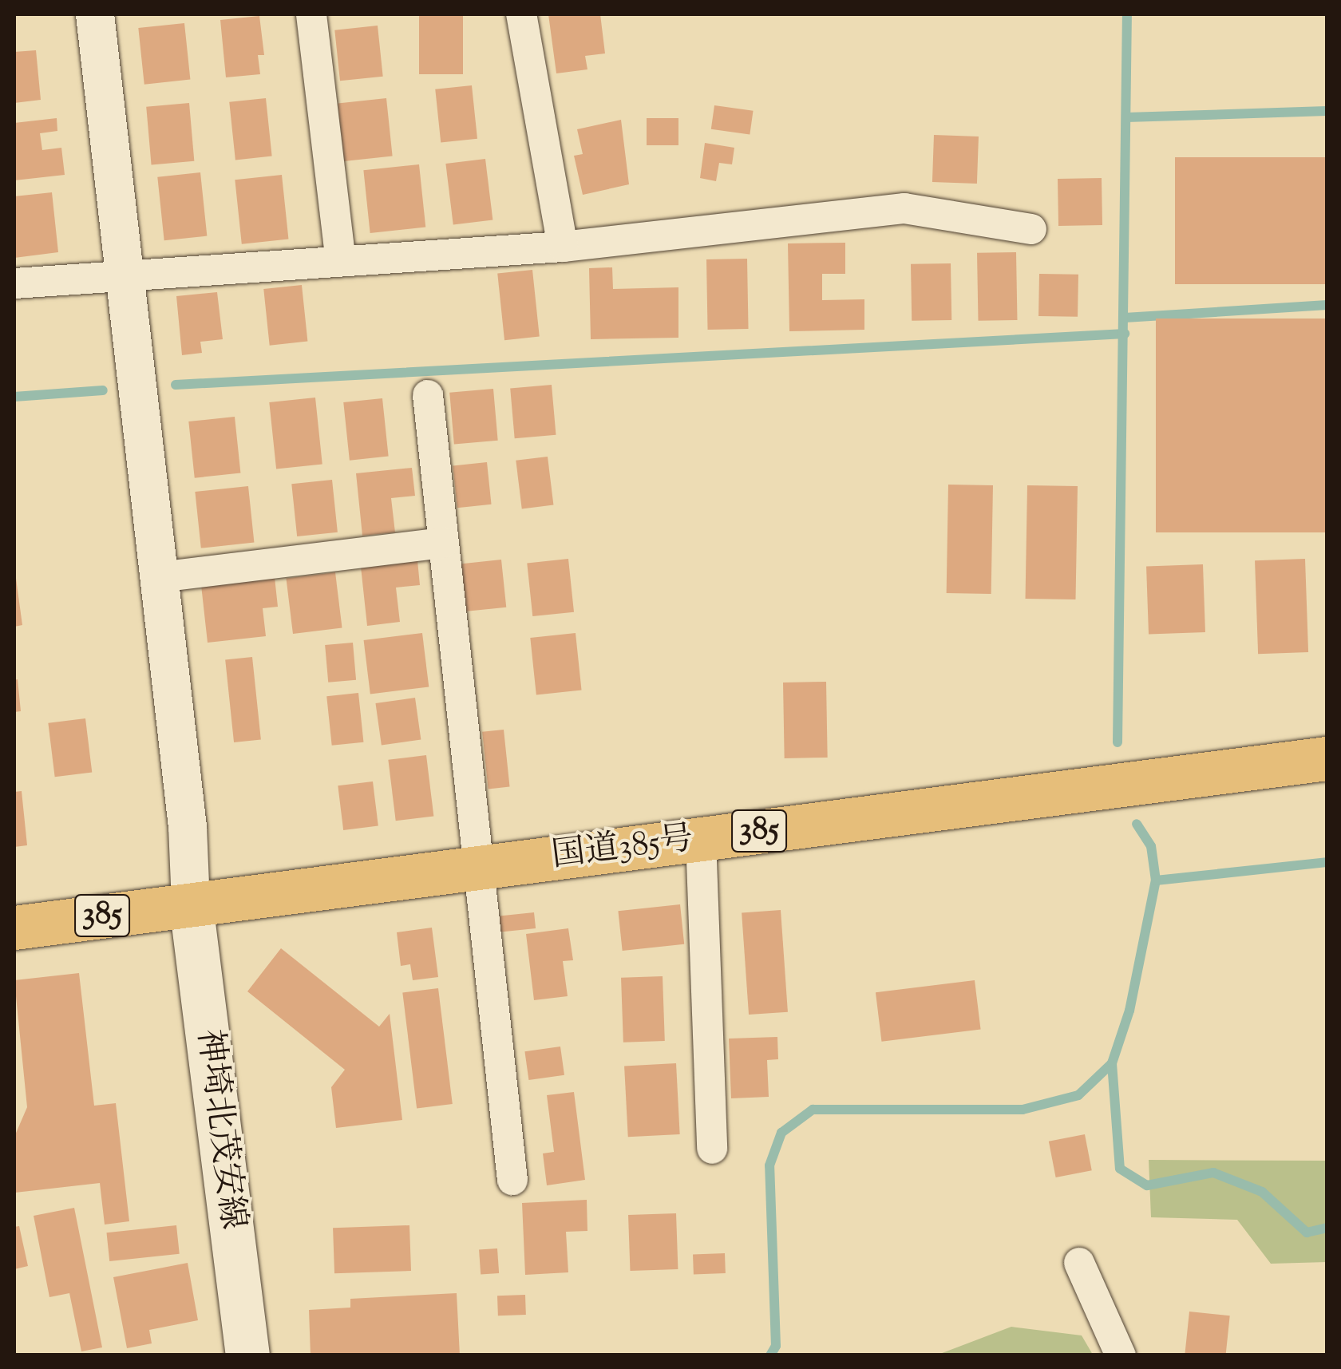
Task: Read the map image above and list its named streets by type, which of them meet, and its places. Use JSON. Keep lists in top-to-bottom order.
{
  "streets": {
    "highway": ["385", "国道385号"],
    "main road": ["神埼北茂安線"]
  },
  "crossings": [
    ["国道385号", "神埼北茂安線"]
  ]
}
